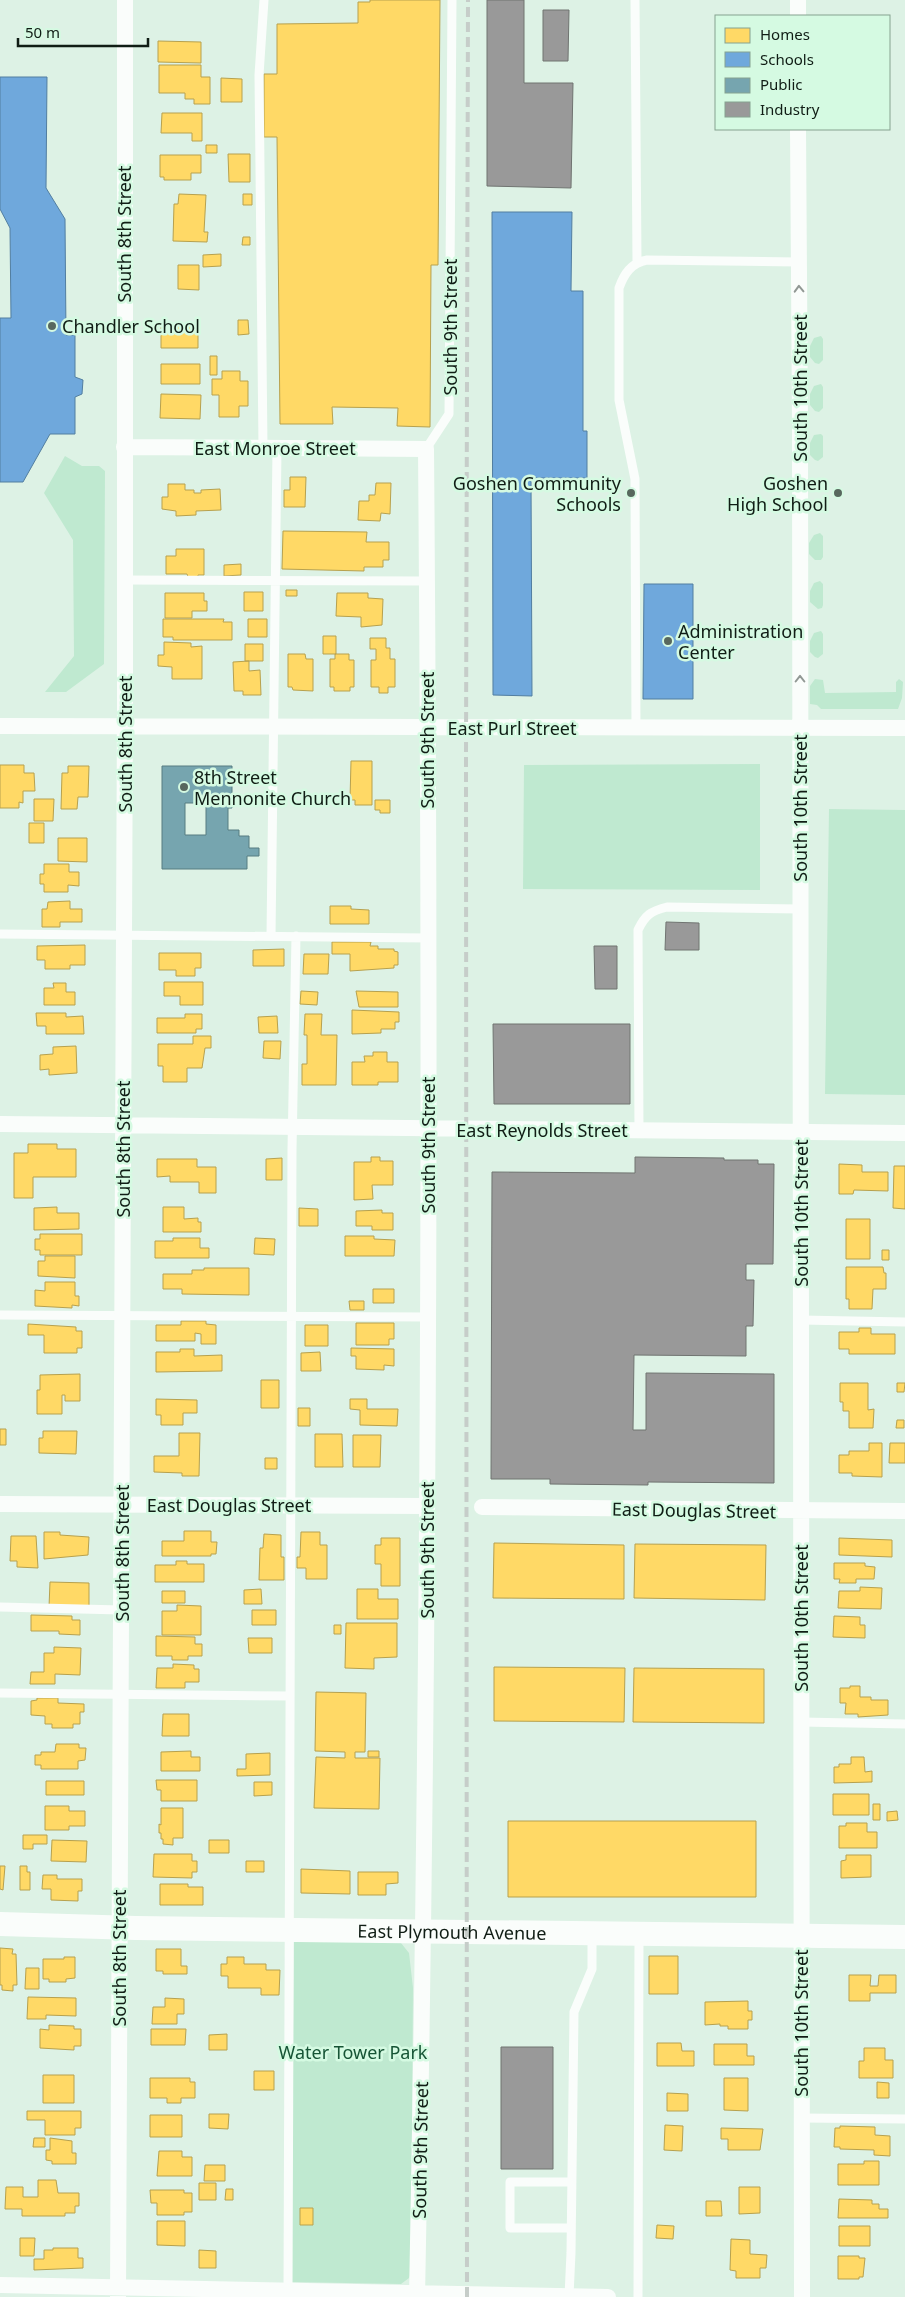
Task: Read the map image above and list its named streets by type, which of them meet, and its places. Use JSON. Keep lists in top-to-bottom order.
{
  "streets": {
    "main road": ["East Plymouth Avenue"],
    "street": [
      "South 8th Street",
      "South 9th Street",
      "South 10th Street",
      "East Monroe Street",
      "East Purl Street",
      "East Reynolds Street",
      "East Douglas Street"
    ]
  },
  "crossings": [
    ["South 8th Street", "East Monroe Street"],
    ["South 8th Street", "East Purl Street"],
    ["South 8th Street", "East Reynolds Street"],
    ["South 8th Street", "East Douglas Street"],
    ["South 8th Street", "East Plymouth Avenue"],
    ["South 9th Street", "East Monroe Street"],
    ["South 9th Street", "East Purl Street"],
    ["South 9th Street", "East Reynolds Street"],
    ["South 9th Street", "East Douglas Street"],
    ["South 9th Street", "East Plymouth Avenue"],
    ["South 10th Street", "East Purl Street"],
    ["South 10th Street", "East Reynolds Street"],
    ["South 10th Street", "East Douglas Street"],
    ["South 10th Street", "East Plymouth Avenue"]
  ],
  "parks": ["Water Tower Park"],
  "places": [
    "Chandler School",
    "Goshen Community Schools",
    "Goshen High School",
    "Administration Center",
    "8th Street Mennonite Church"
  ],
  "legend": [
    "Homes",
    "Schools",
    "Public",
    "Industry"
  ],
  "scale_bar": "50 m"
}
